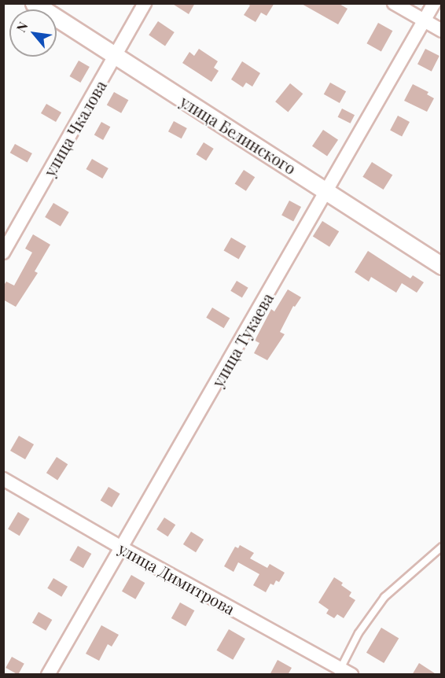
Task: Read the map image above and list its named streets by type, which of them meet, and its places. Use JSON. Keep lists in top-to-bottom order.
{
  "streets": {
    "street": [
      "улица Чкалова",
      "улица Белинского",
      "улица Тукаева",
      "улица Димитрова"
    ]
  },
  "crossings": [
    ["улица Чкалова", "улица Белинского"],
    ["улица Белинского", "улица Тукаева"],
    ["улица Тукаева", "улица Димитрова"]
  ],
  "north": "top left"
}
